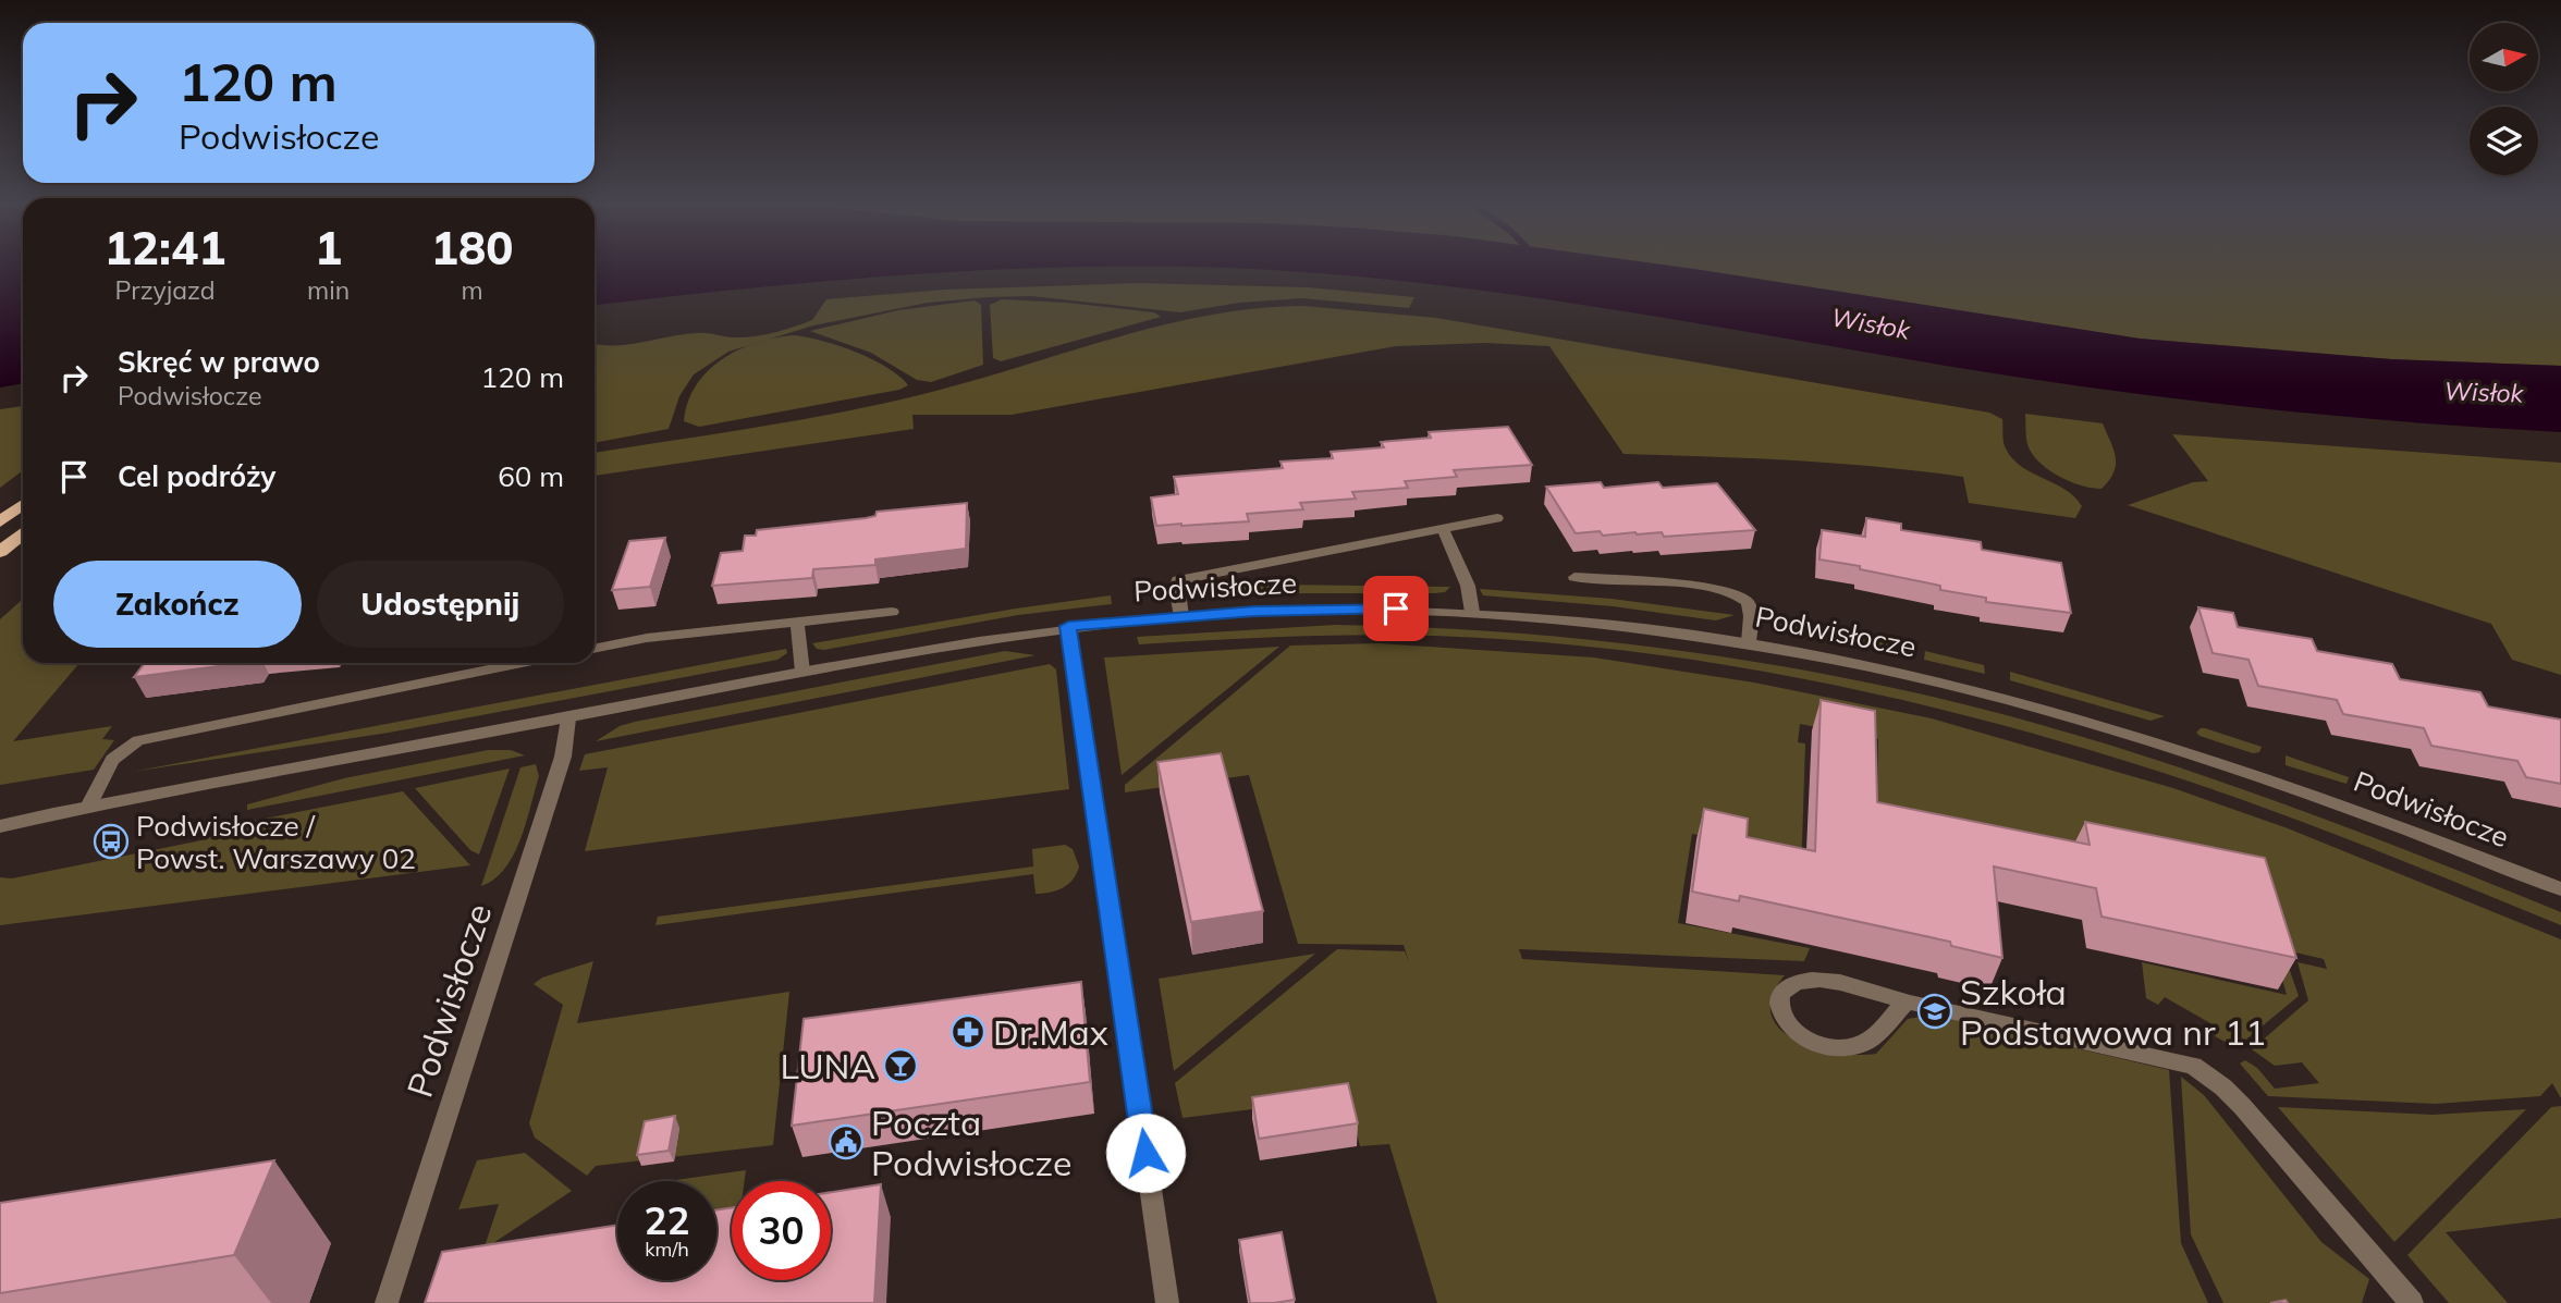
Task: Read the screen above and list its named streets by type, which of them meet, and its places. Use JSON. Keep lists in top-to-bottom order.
{
  "streets": {
    "street": ["Podwisłocze"]
  },
  "water": ["Wisłok"],
  "places": {
    "bus stop": ["Podwisłocze / Powst. Warszawy 02"],
    "school or university": ["Szkoła Podstawowa nr 11"],
    "pharmacy": ["Dr.Max"],
    "bar": ["LUNA"],
    "public building": ["Poczta Podwisłocze"]
  },
  "north": "right",
  "page": {
    "turn": ["120 m", "Podwisłocze"],
    "eta": [
      "12:41",
      "Przyjazd",
      "1",
      "min",
      "180",
      "m"
    ],
    "list": [
      {
        "name": "Skręć w prawo",
        "note": "Podwisłocze",
        "value": "120 m"
      },
      {
        "name": "Cel podróży",
        "value": "60 m"
      }
    ],
    "buttons": ["Zakończ", "Udostępnij"],
    "speed": "22 km/h",
    "limit": "30"
  }
}
